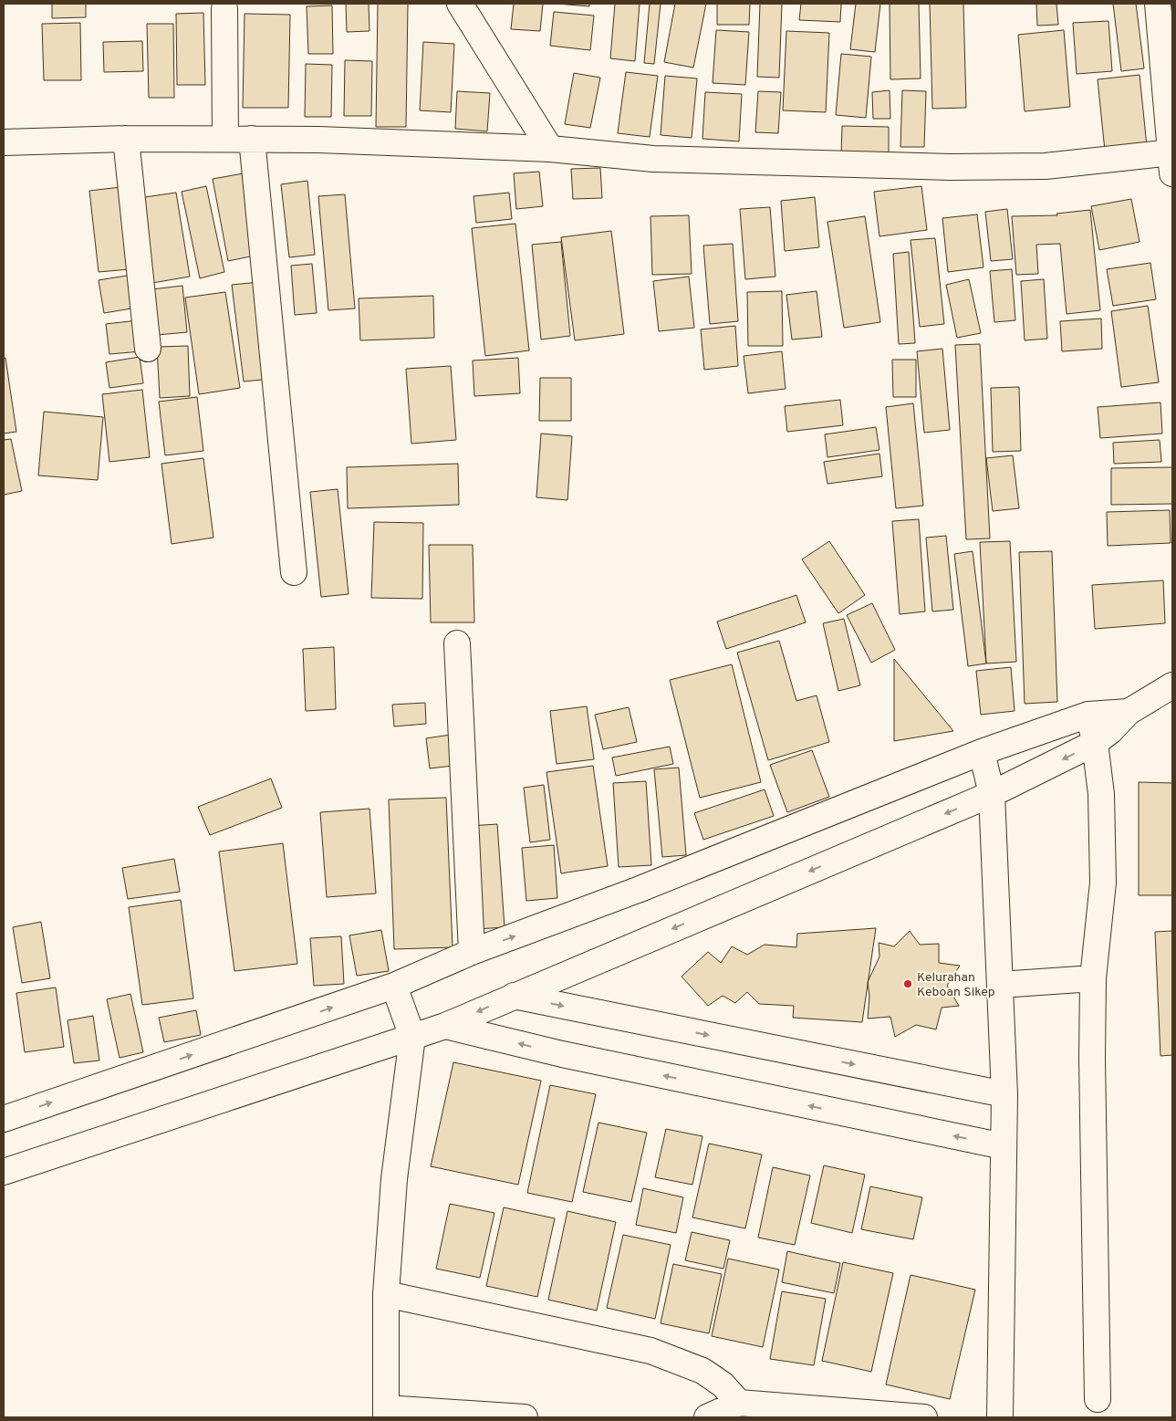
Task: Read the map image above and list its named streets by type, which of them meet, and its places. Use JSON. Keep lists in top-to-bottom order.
{
  "places": ["Kelurahan Keboan Sikep"]
}
